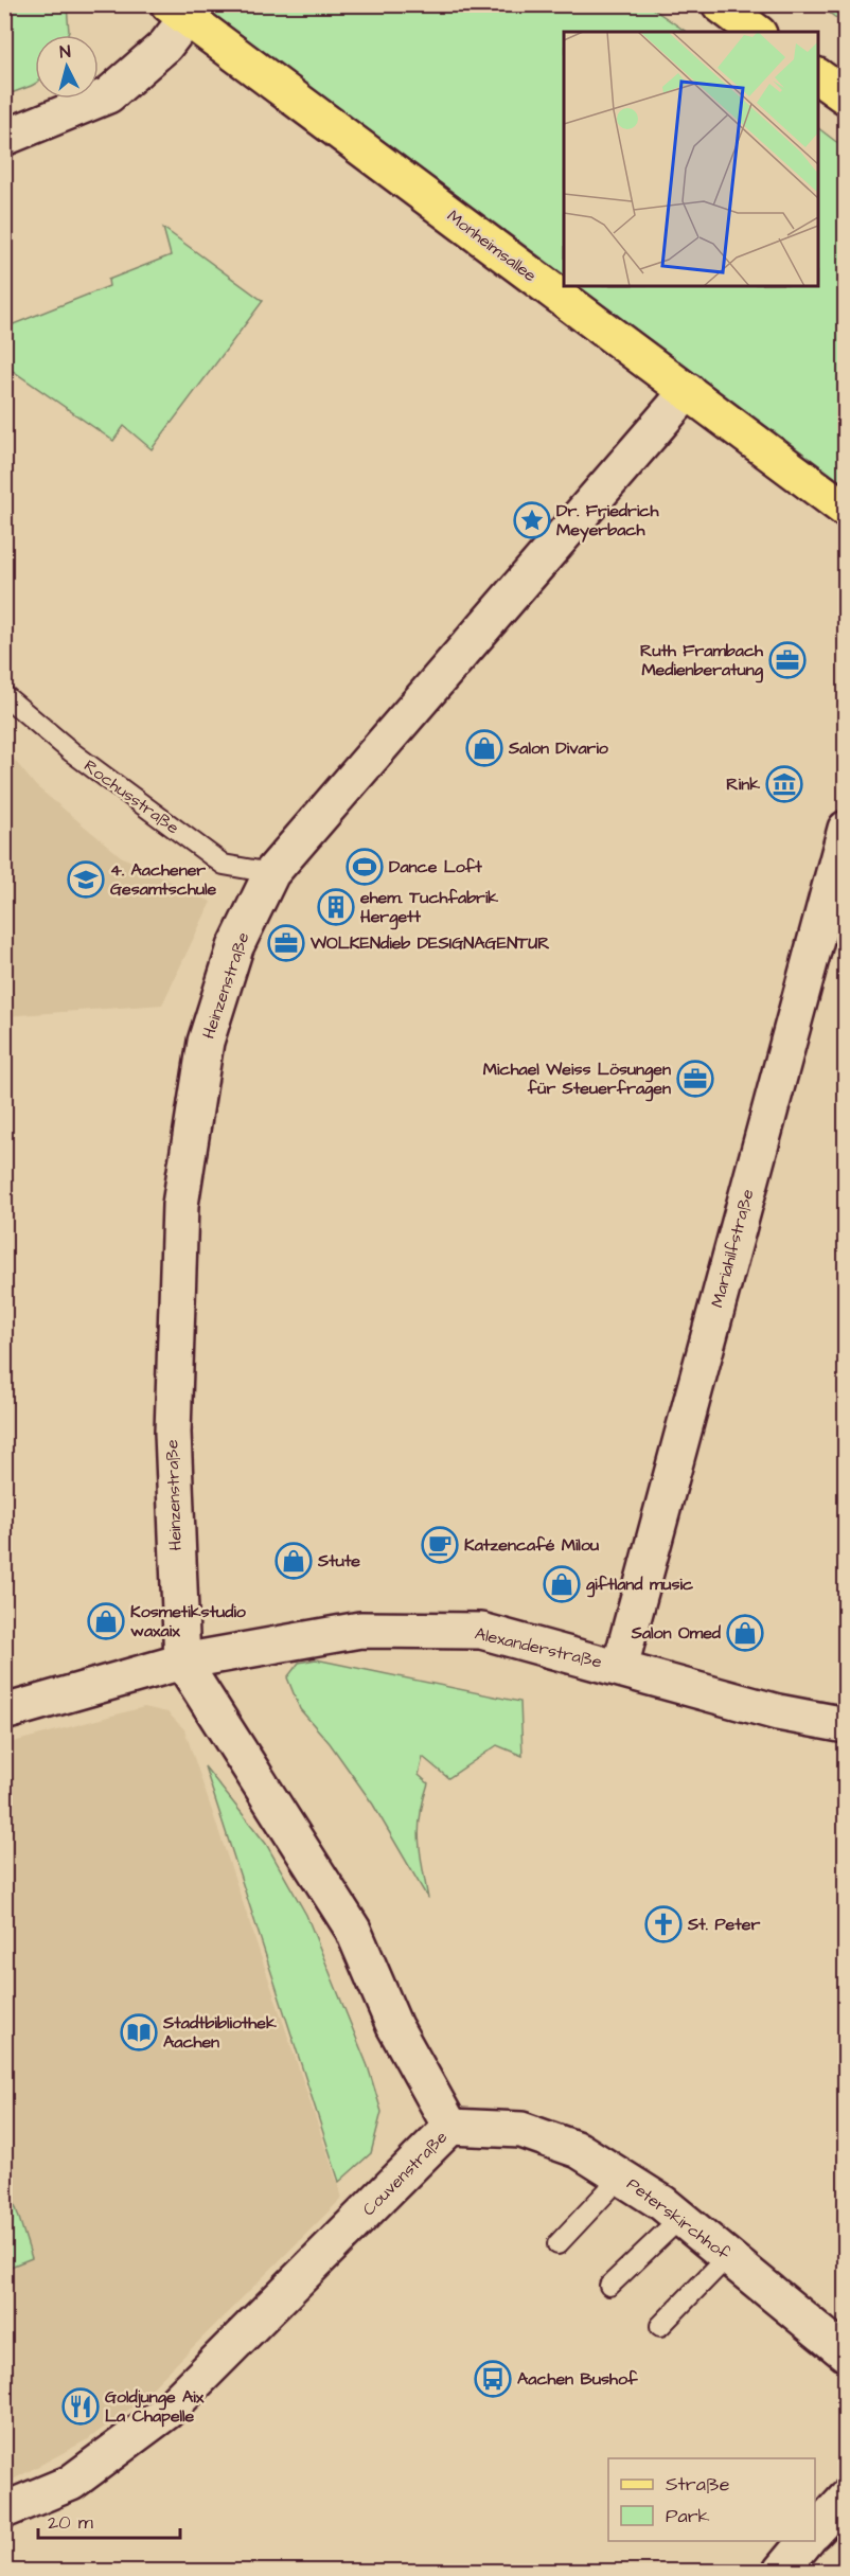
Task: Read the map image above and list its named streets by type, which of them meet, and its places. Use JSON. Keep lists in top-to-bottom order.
{
  "streets": {
    "main road": ["Monheimsallee"],
    "street": [
      "Heinzenstraße",
      "Mariahilfstraße",
      "Alexanderstraße",
      "Couvenstraße",
      "Peterskirchhof"
    ],
    "lane": ["Rochusstraße"]
  },
  "crossings": [
    ["Monheimsallee", "Heinzenstraße"],
    ["Rochusstraße", "Heinzenstraße"],
    ["Heinzenstraße", "Alexanderstraße"],
    ["Heinzenstraße", "Couvenstraße"],
    ["Mariahilfstraße", "Alexanderstraße"],
    ["Alexanderstraße", "Couvenstraße"],
    ["Couvenstraße", "Peterskirchhof"]
  ],
  "places": {
    "place": ["Dr. Friedrich Meyerbach"],
    "office": ["Ruth Frambach Medienberatung", "WOLKENdieb DESIGNAGENTUR", "Michael Weiss Lösungen für Steuerfragen"],
    "shop": [
      "Salon Divario",
      "Stute",
      "giftland music",
      "Kosmetikstudio waxaix",
      "Salon Omed"
    ],
    "museum": ["Rink"],
    "sports": ["Dance Loft"],
    "school or university": ["4. Aachener Gesamtschule"],
    "building": ["ehem. Tuchfabrik Hergett"],
    "cafe": ["Katzencafé Milou"],
    "church": ["St. Peter"],
    "library": ["Stadtbibliothek Aachen"],
    "bus stop": ["Aachen Bushof"],
    "restaurant": ["Goldjunge Aix La Chapelle"]
  },
  "legend": ["Straße", "Park"],
  "scale_bar": "20 m",
  "north": "top"
}
